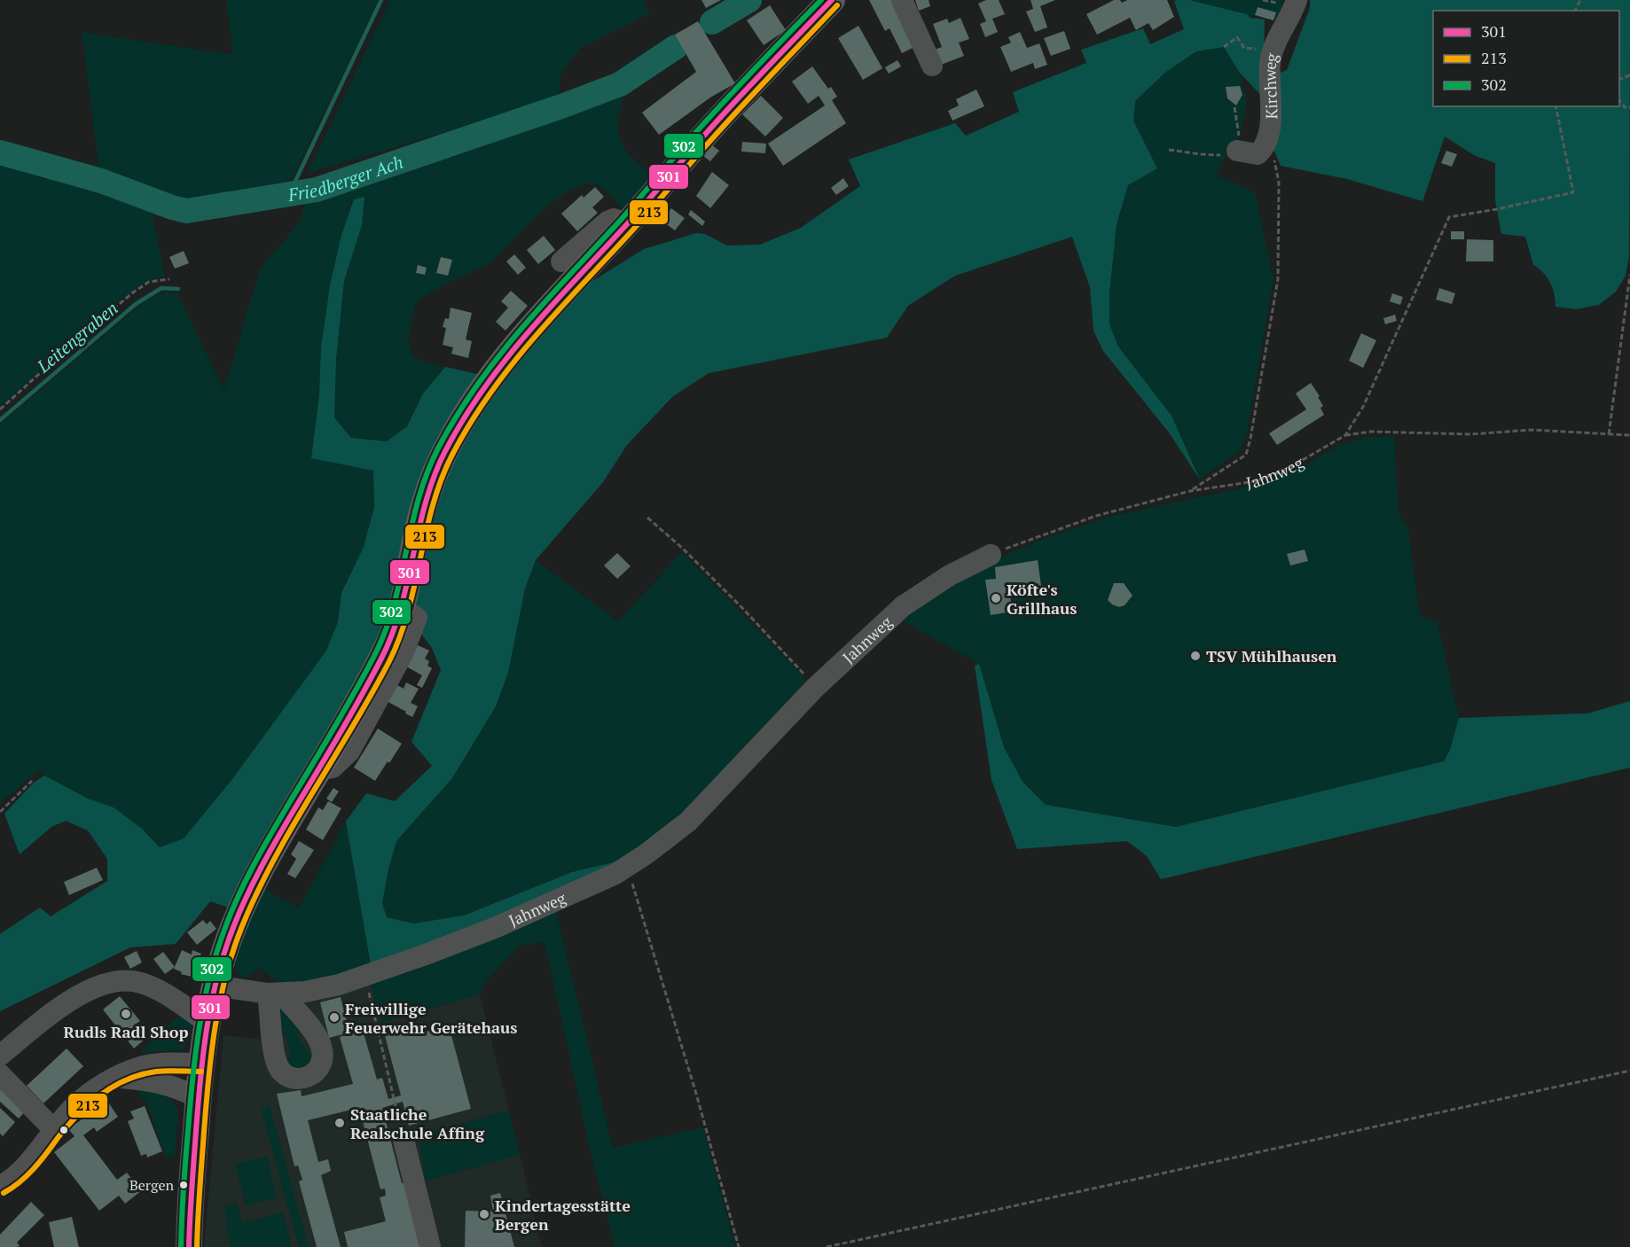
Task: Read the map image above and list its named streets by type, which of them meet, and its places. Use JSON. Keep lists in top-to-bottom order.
{
  "streets": {
    "street": ["Kirchweg", "Jahnweg"]
  },
  "water": ["Friedberger Ach", "Leitengraben"],
  "places": [
    "Köfte's Grillhaus",
    "TSV Mühlhausen",
    "Rudls Radl Shop",
    "Freiwillige Feuerwehr Gerätehaus",
    "Staatliche Realschule Affing",
    "Bergen",
    "Kindertagesstätte Bergen"
  ],
  "lines": ["transit line 301", "transit line 302", "transit line 213"],
  "legend": ["301", "213", "302"]
}
